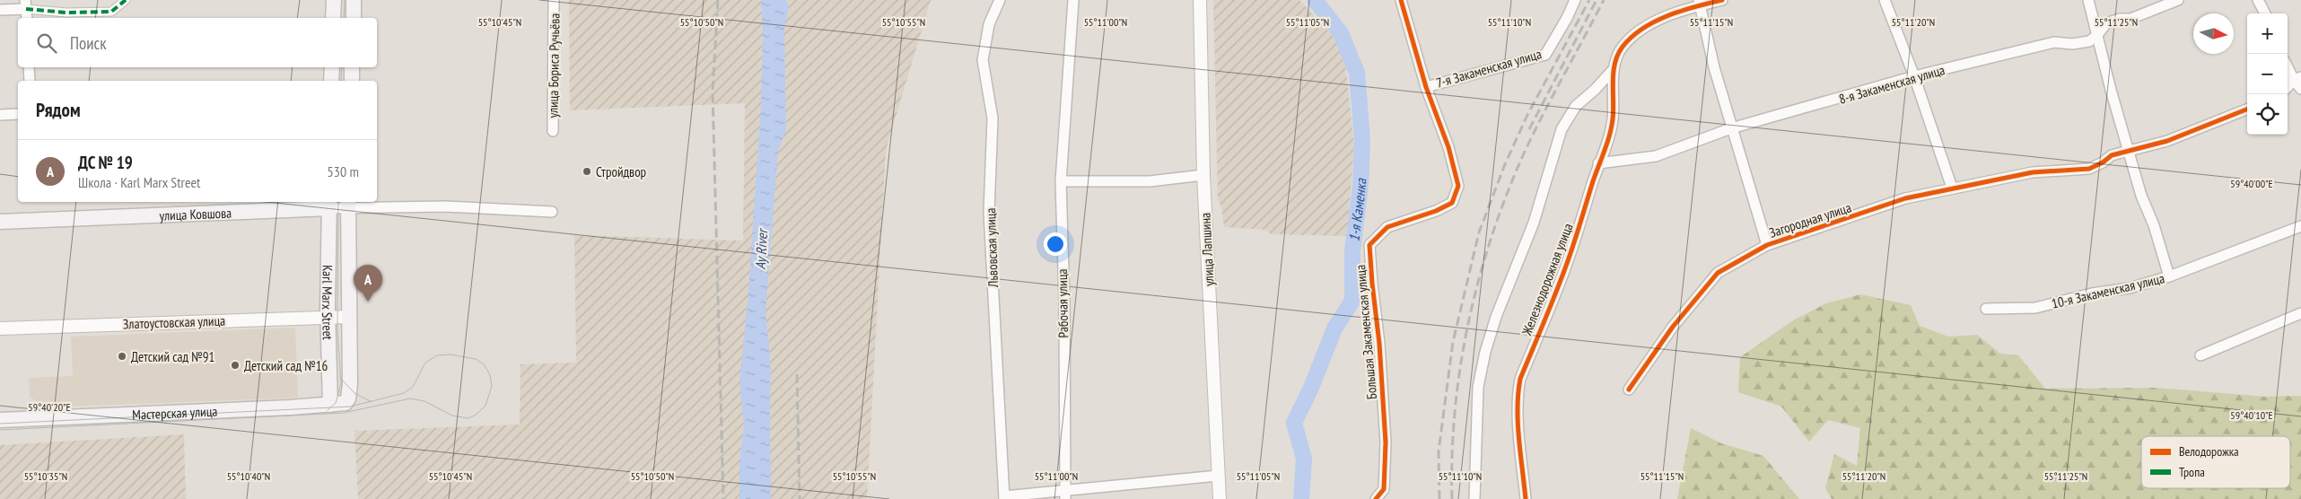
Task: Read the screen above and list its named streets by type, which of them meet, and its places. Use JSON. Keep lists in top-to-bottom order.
{
  "streets": {
    "main road": ["улица Ковшова", "Karl Marx Street", "Мастерская улица"],
    "street": [
      "улица Бориса Ручьёва",
      "7-я Закаменская улица",
      "8-я Закаменская улица",
      "Загородная улица",
      "Львовская улица",
      "улица Лапшина",
      "Железнодорожная улица",
      "10-я Закаменская улица",
      "Рабочая улица",
      "Златоустовская улица",
      "Большая Закаменская улица"
    ]
  },
  "crossings": [
    ["7-я Закаменская улица", "Большая Закаменская улица"],
    ["8-я Закаменская улица", "Железнодорожная улица"],
    ["улица Ковшова", "Karl Marx Street"],
    ["Karl Marx Street", "Златоустовская улица"],
    ["Karl Marx Street", "Мастерская улица"]
  ],
  "water": ["1-я Каменка", "Ay River"],
  "places": ["Стройдвор", "Детский сад №91", "Детский сад №16"],
  "legend": ["Велодорожка", "Тропа"],
  "north": "right",
  "page": {
    "map_buttons": ["+", "−"],
    "search": "Поиск",
    "heading": "Рядом",
    "list": [
      {
        "mark": "A",
        "name": "ДС № 19",
        "note": "Школа · Karl Marx Street",
        "value": "530 m"
      }
    ],
    "pins": "A"
  },
  "coordinates": [
    "55°10'45\"N",
    "55°10'50\"N",
    "55°10'55\"N",
    "55°11'00\"N",
    "55°11'05\"N",
    "55°11'10\"N",
    "55°11'15\"N",
    "55°11'20\"N",
    "55°11'25\"N",
    "59°40'00\"E",
    "59°40'20\"E",
    "59°40'10\"E",
    "55°10'35\"N",
    "55°10'40\"N"
  ]
}
